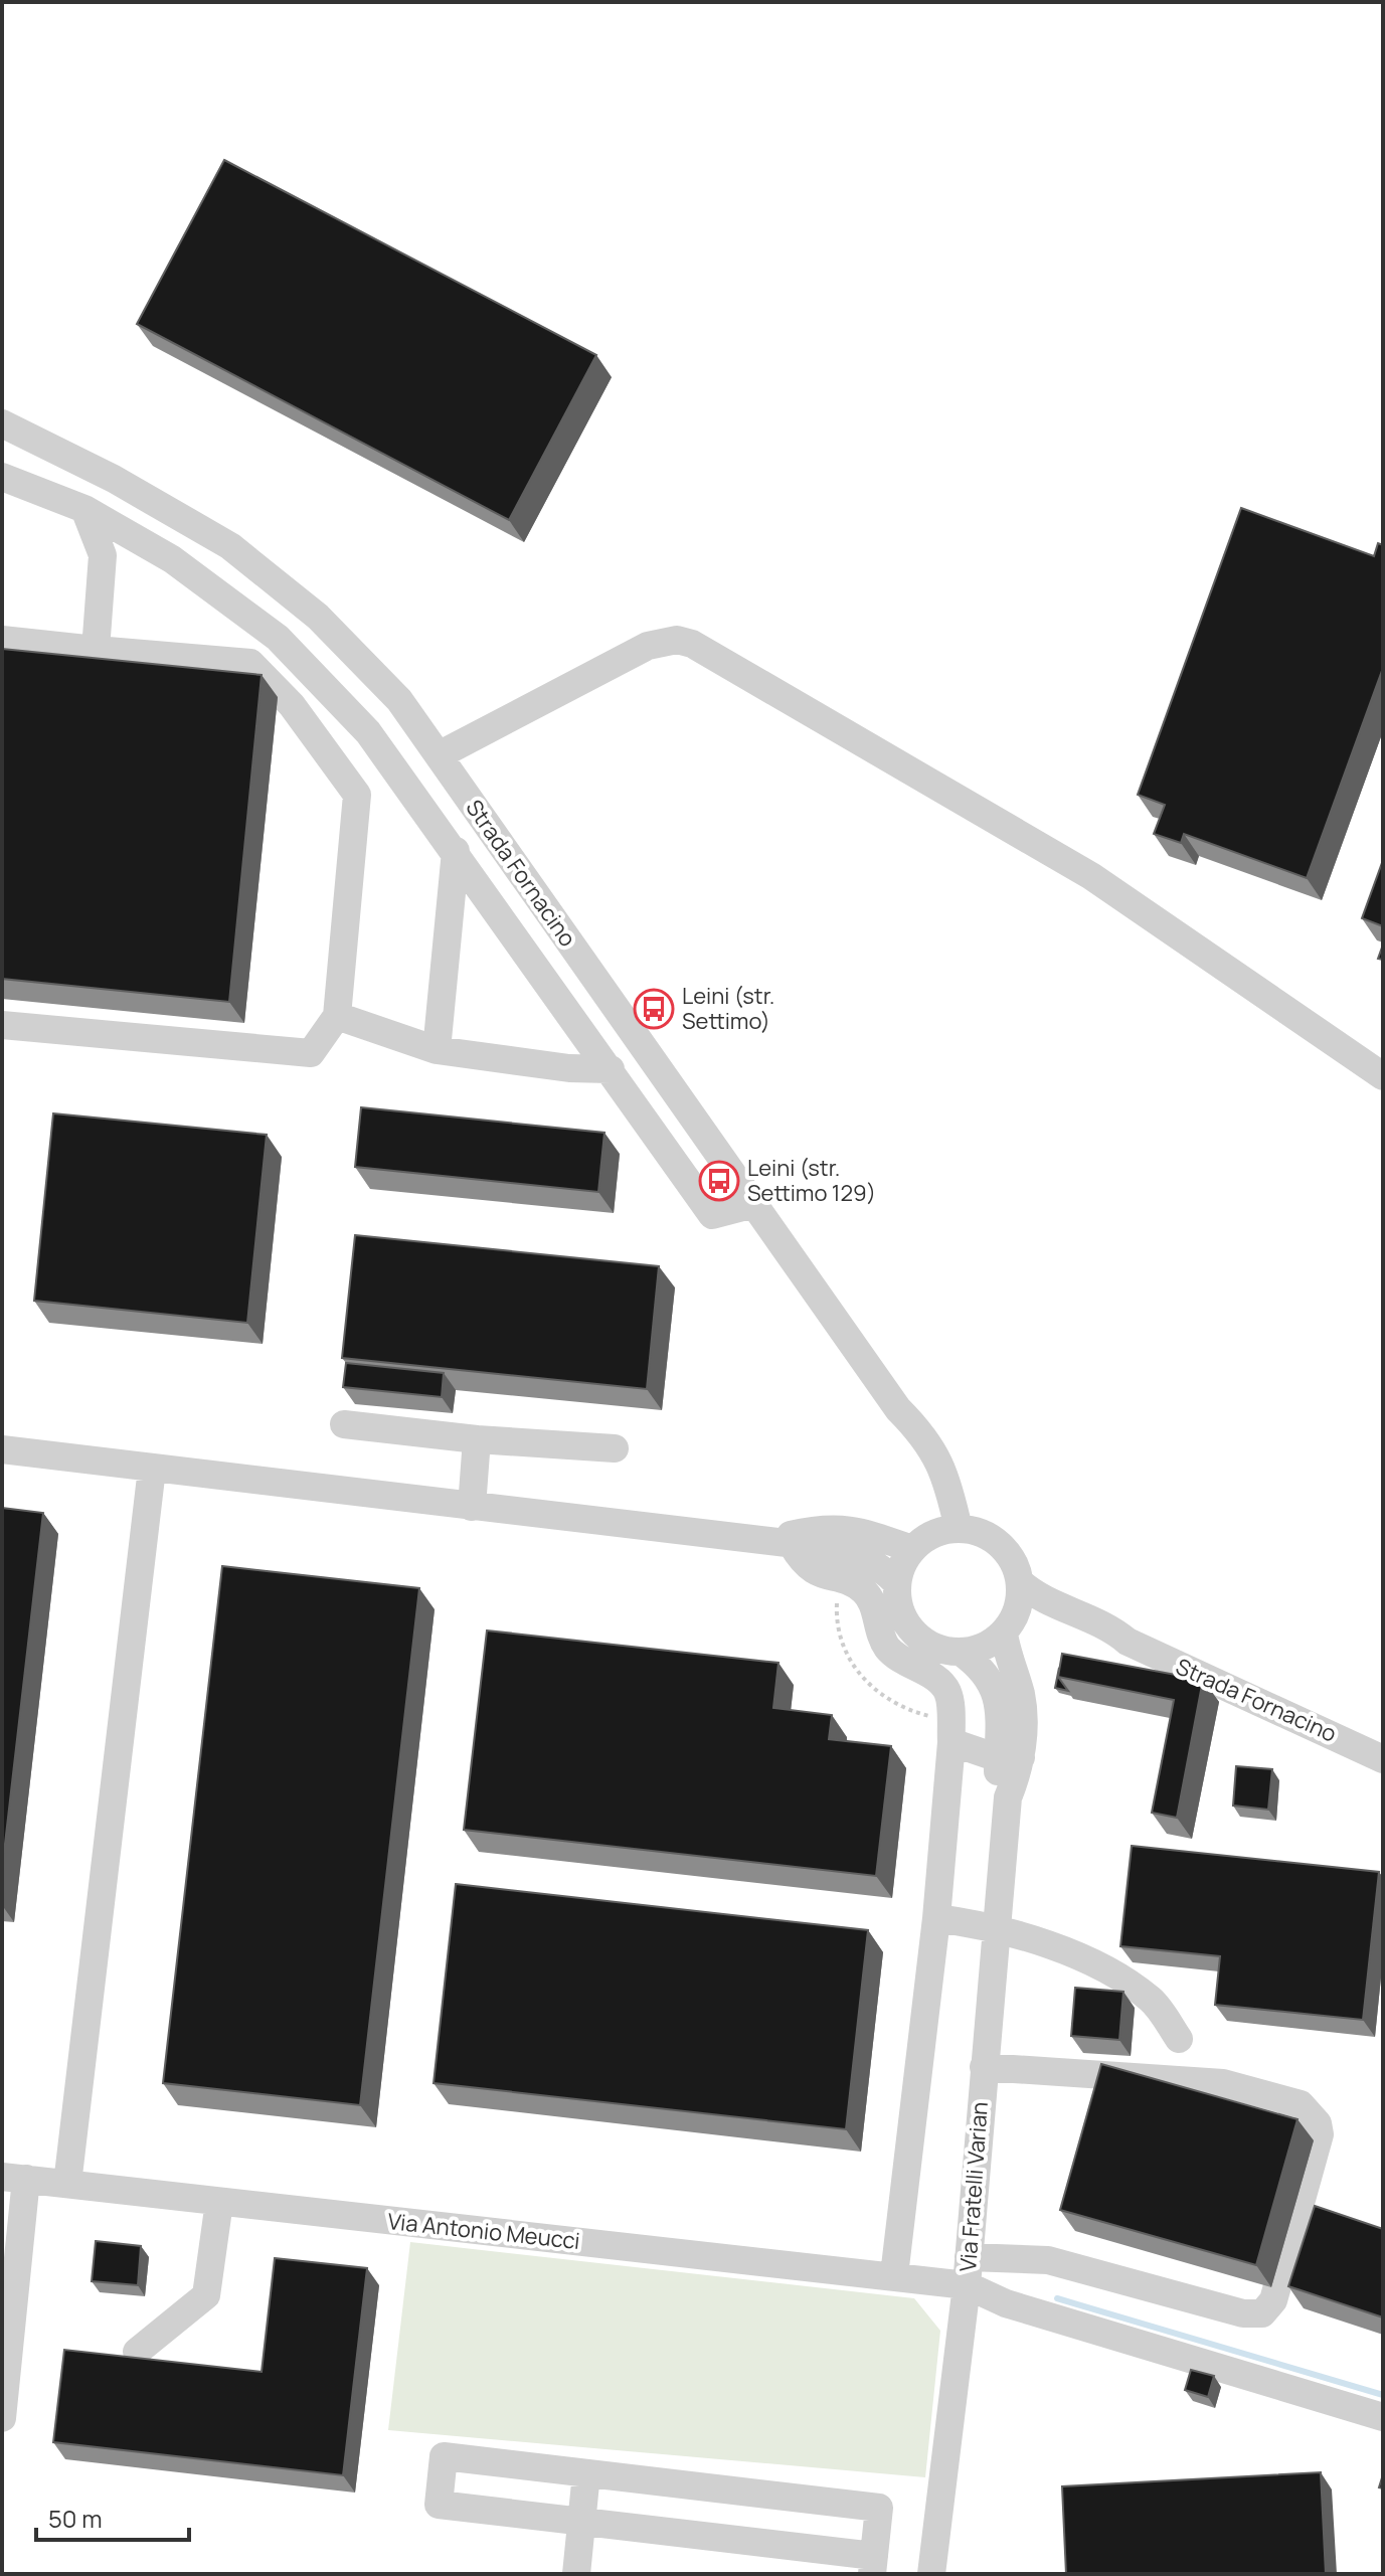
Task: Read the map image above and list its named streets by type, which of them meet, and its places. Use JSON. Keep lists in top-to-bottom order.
{
  "streets": {
    "street": ["Strada Fornacino", "Via Fratelli Varian", "Via Antonio Meucci"]
  },
  "crossings": [
    ["Strada Fornacino", "Via Fratelli Varian"],
    ["Via Fratelli Varian", "Via Antonio Meucci"]
  ],
  "places": {
    "bus stop": ["Leini (str. Settimo)", "Leini (str. Settimo 129)"]
  },
  "scale_bar": "50 m"
}
